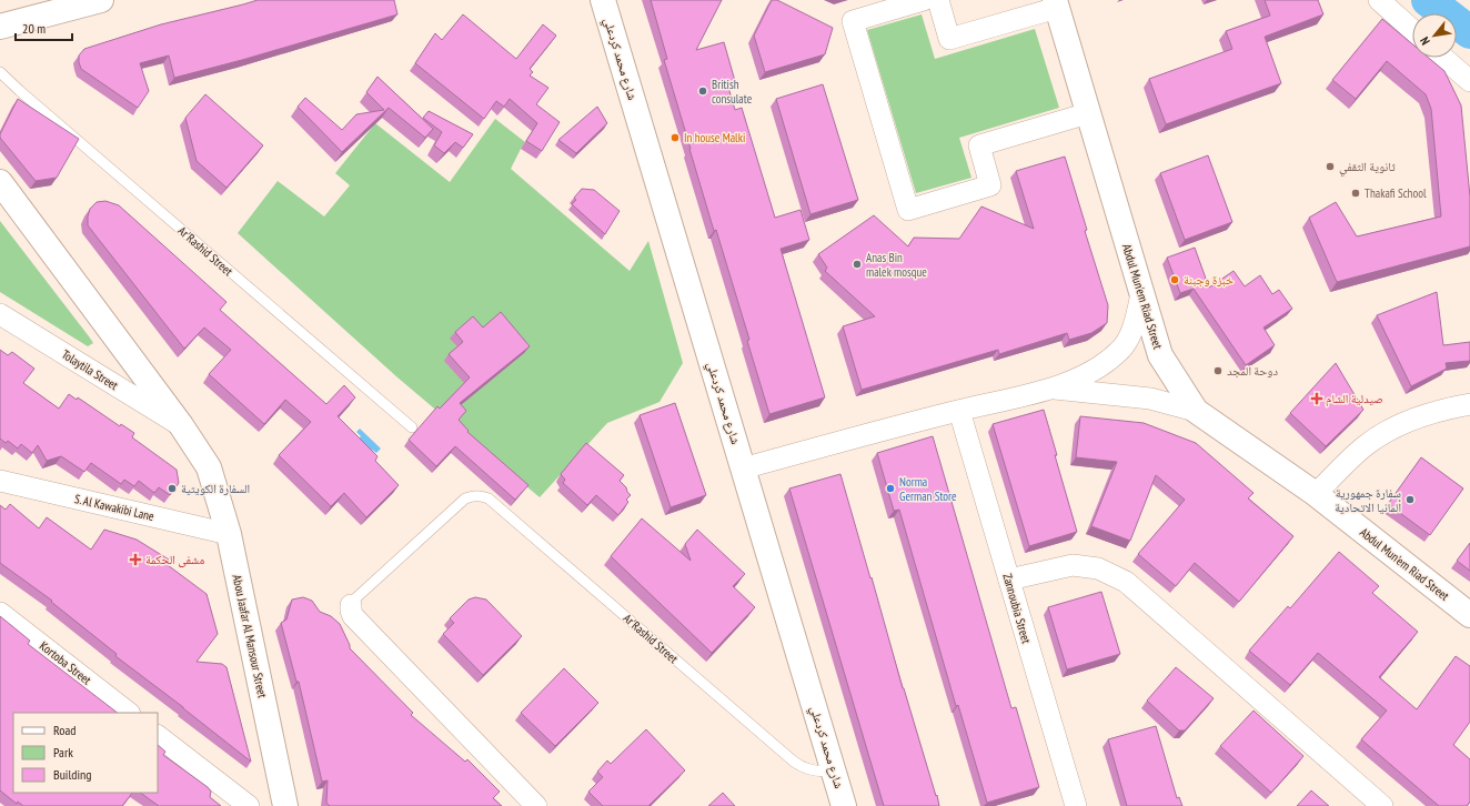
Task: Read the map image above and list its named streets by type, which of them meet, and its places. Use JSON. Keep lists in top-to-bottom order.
{
  "streets": {
    "main road": ["شارع محمد كردعلي", "Abdul Mun'em Riad Street", "Abou Jaafar Al Mansour Street"],
    "street": [
      "Tolaytila Street",
      "S. Al Kawakibi Lane",
      "Zannoubia Street",
      "Kortoba Street"
    ],
    "lane": ["Ar'Rashid Street"]
  },
  "crossings": [
    ["شارع محمد كردعلي", "Ar'Rashid Street"],
    ["Tolaytila Street", "Abou Jaafar Al Mansour Street"],
    ["S. Al Kawakibi Lane", "Abou Jaafar Al Mansour Street"]
  ],
  "places": {
    "other": [
      "British consulate",
      "In house Malki",
      "ثانوية الثقفي",
      "Thakafi School",
      "Anas Bin malek mosque",
      "خبزة وجبنة",
      "دوحة المجد",
      "السفارة الكويتية",
      "Norma German Store",
      "سفارة جمهورية ألمانيا الاتحادية"
    ],
    "health": ["صيدلية الشام", "مشفى الحكمة"]
  },
  "legend": ["Road", "Park", "Building"],
  "scale_bar": "20 m",
  "north": "bottom left"
}
